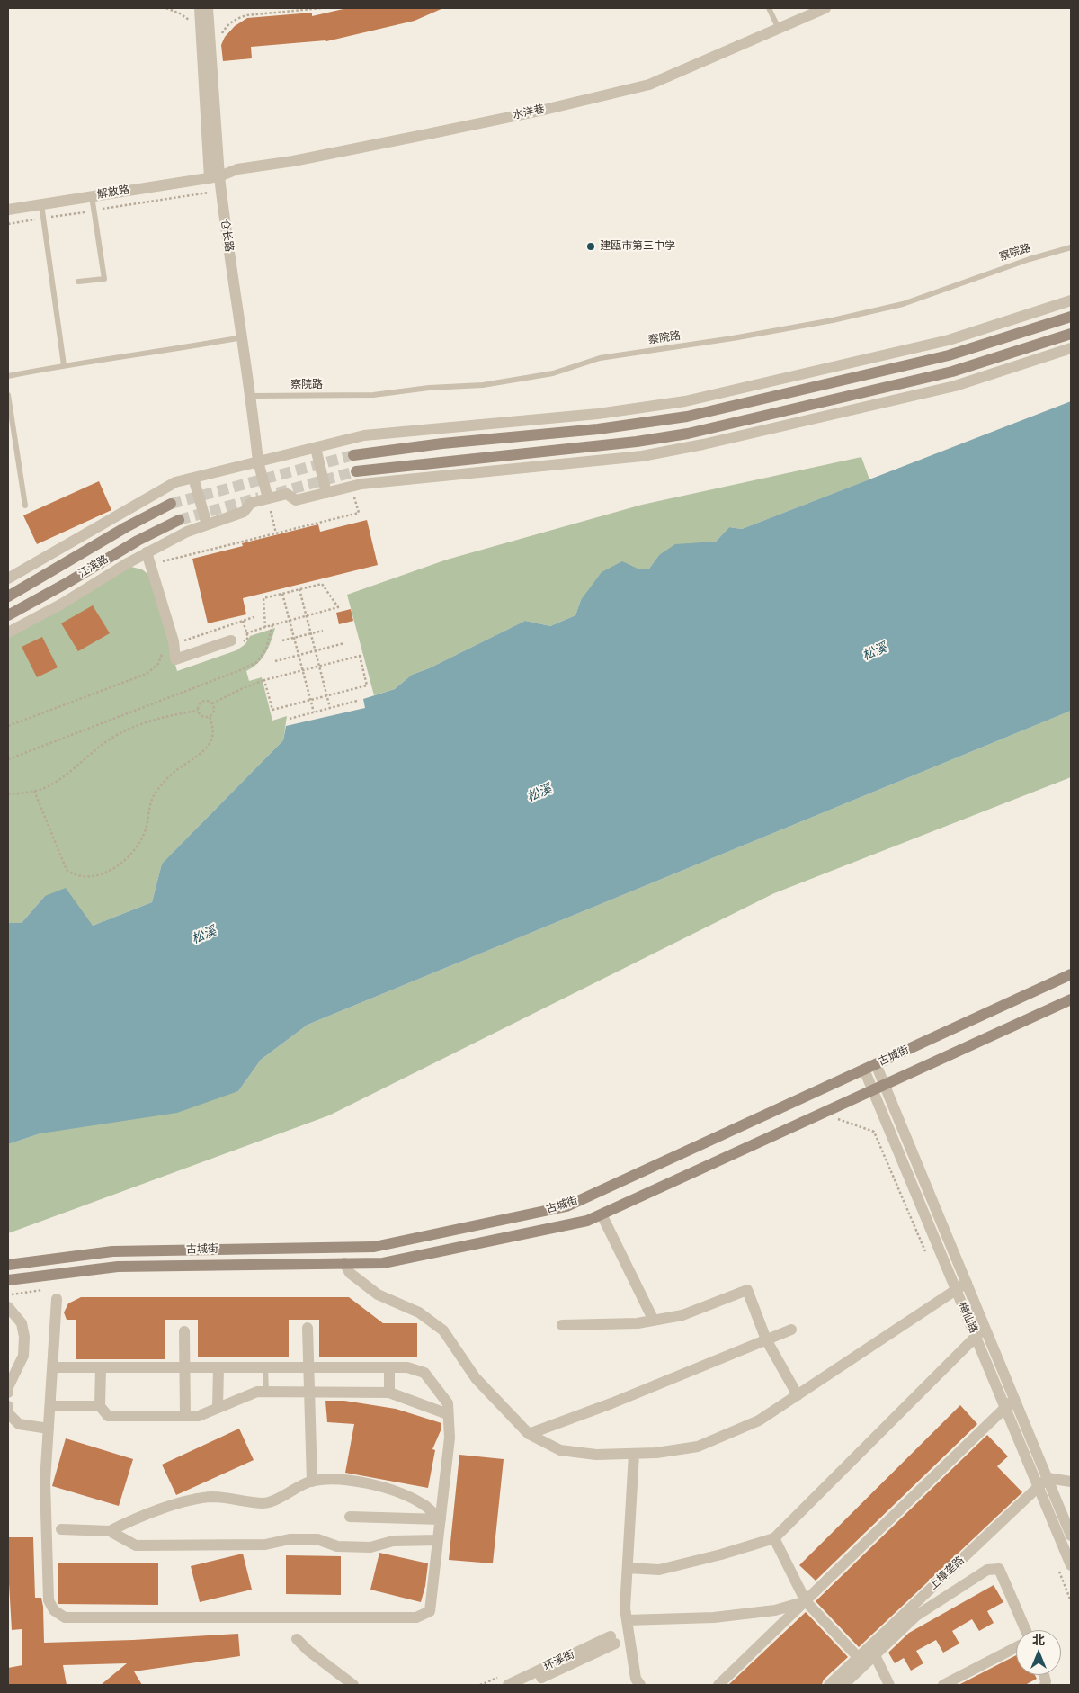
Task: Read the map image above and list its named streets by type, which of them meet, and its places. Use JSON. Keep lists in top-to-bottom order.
{
  "streets": {
    "main road": ["江滨路", "古城街"],
    "street": [
      "水洋巷",
      "解放路",
      "仓长路",
      "梅仙路",
      "上樟垄路",
      "环溪街"
    ],
    "lane": ["察院路"]
  },
  "crossings": [
    ["水洋巷", "解放路"],
    ["水洋巷", "仓长路"],
    ["解放路", "仓长路"],
    ["仓长路", "察院路"],
    ["古城街", "梅仙路"],
    ["梅仙路", "上樟垄路"]
  ],
  "water": ["松溪"],
  "places": ["建瓯市第三中学"],
  "north": "top"
}
